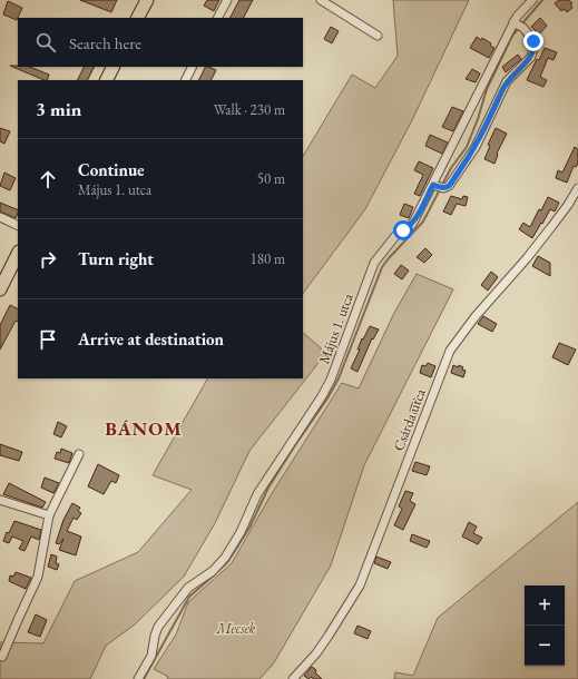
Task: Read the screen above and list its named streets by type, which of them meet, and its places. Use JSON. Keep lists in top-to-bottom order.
{
  "streets": {
    "street": ["Május 1. utca", "Csárda utca"]
  },
  "districts": ["BÁNOM"],
  "parks": ["Mecsek"],
  "page": {
    "search": "Search here",
    "heading": ["3 min", "Walk · 230 m"],
    "list": [
      ["Continue", "Május 1. utca", "50 m"],
      ["Turn right", "180 m"],
      "Arrive at destination"
    ],
    "map_buttons": ["+", "−"]
  }
}
